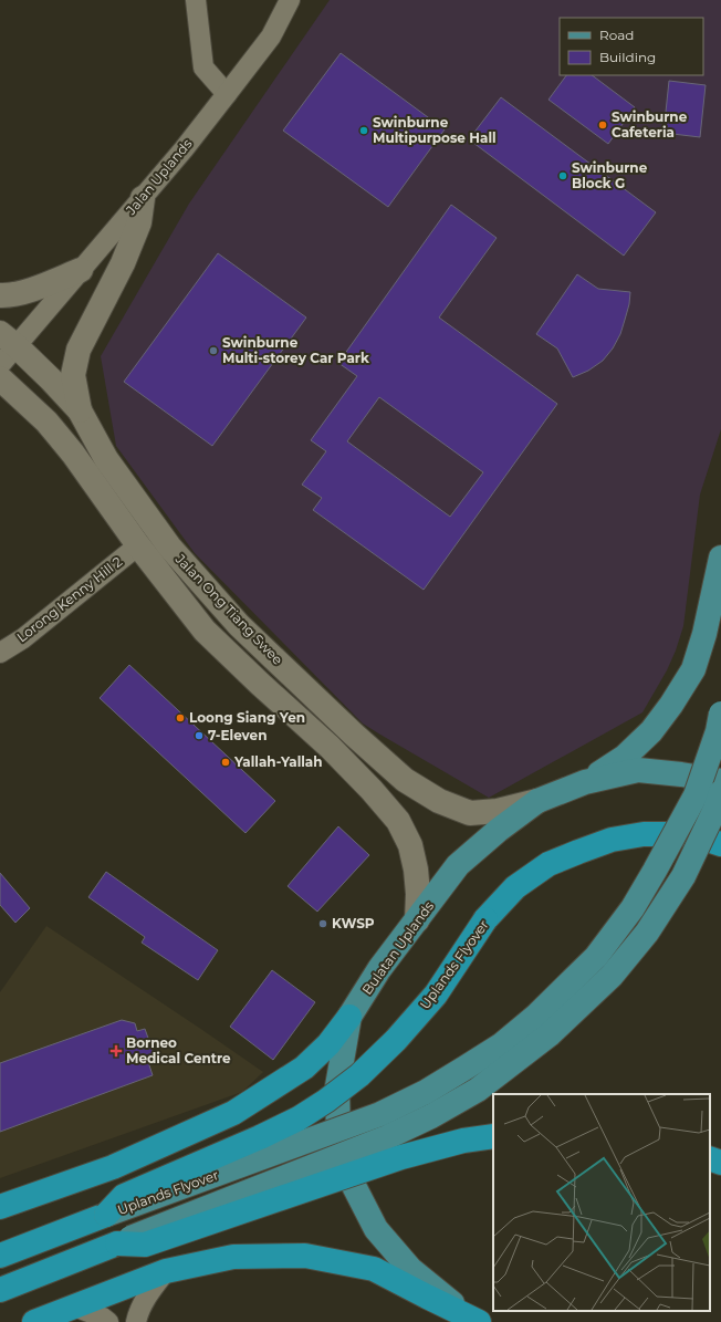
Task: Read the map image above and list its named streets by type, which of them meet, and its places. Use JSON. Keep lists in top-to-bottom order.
{
  "streets": {
    "highway": ["Uplands Flyover"],
    "main road": ["Jalan Ong Tiang Swee", "Bulatan Uplands"],
    "street": ["Jalan Uplands", "Lorong Kenny Hill 2"]
  },
  "crossings": [
    ["Jalan Uplands", "Jalan Ong Tiang Swee"],
    ["Lorong Kenny Hill 2", "Jalan Ong Tiang Swee"],
    ["Jalan Ong Tiang Swee", "Bulatan Uplands"]
  ],
  "places": {
    "other": [
      "Swinburne Cafeteria",
      "Swinburne Multipurpose Hall",
      "Swinburne Block G",
      "Swinburne Multi-storey Car Park",
      "Loong Siang Yen",
      "7-Eleven",
      "Yallah-Yallah",
      "KWSP"
    ],
    "health": ["Borneo Medical Centre"]
  },
  "legend": ["Road", "Building"]
}
